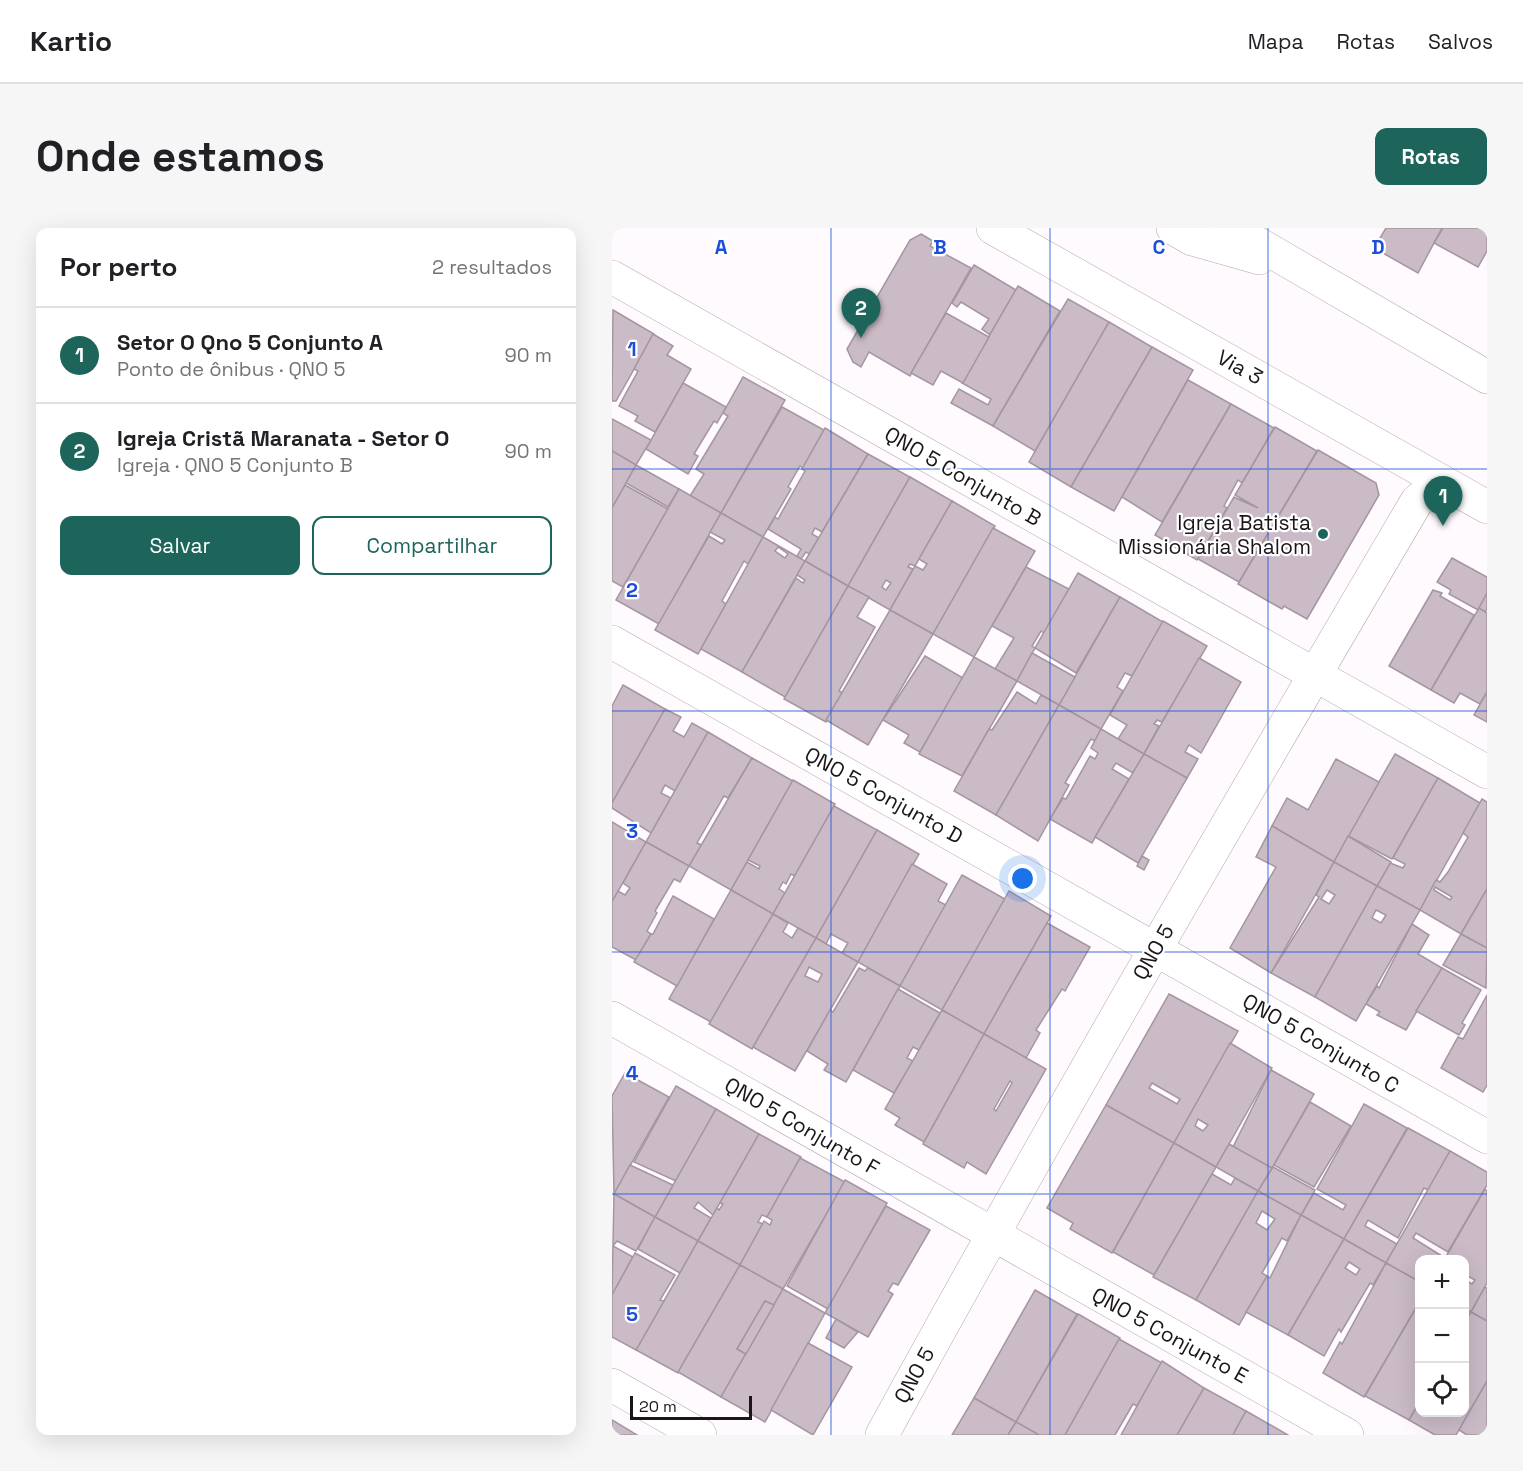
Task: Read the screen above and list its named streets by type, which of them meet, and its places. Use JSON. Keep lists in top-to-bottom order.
{
  "streets": {
    "street": [
      "Via 3",
      "QNO 5 Conjunto B",
      "QNO 5 Conjunto D",
      "QNO 5",
      "QNO 5 Conjunto C",
      "QNO 5 Conjunto F",
      "QNO 5 Conjunto E"
    ]
  },
  "crossings": [
    ["Via 3", "QNO 5"],
    ["QNO 5 Conjunto B", "QNO 5"],
    ["QNO 5 Conjunto D", "QNO 5"],
    ["QNO 5 Conjunto D", "QNO 5 Conjunto C"],
    ["QNO 5", "QNO 5 Conjunto C"],
    ["QNO 5", "QNO 5 Conjunto F"],
    ["QNO 5", "QNO 5 Conjunto E"],
    ["QNO 5 Conjunto F", "QNO 5 Conjunto E"]
  ],
  "places": ["Igreja Batista Missionária Shalom"],
  "scale_bar": "20 m",
  "page": {
    "header": "Kartio",
    "nav": ["Mapa", "Rotas", "Salvos"],
    "buttons": [
      "Rotas",
      ["Salvar", "Compartilhar"]
    ],
    "title": "Onde estamos",
    "heading": ["Por perto", "2 resultados"],
    "pins": ["2", "1"],
    "list": [
      {
        "mark": "1",
        "name": "Setor O Qno 5 Conjunto A",
        "note": "Ponto de ônibus · QNO 5",
        "value": "90 m"
      },
      {
        "mark": "2",
        "name": "Igreja Cristã Maranata - Setor O",
        "note": "Igreja · QNO 5 Conjunto B",
        "value": "90 m"
      }
    ],
    "map_buttons": ["+", "−"],
    "scale": "20 m"
  },
  "grid": {
    "columns": [
      "A",
      "B",
      "C",
      "D"
    ],
    "rows": [
      "1",
      "2",
      "3",
      "4",
      "5"
    ]
  }
}
